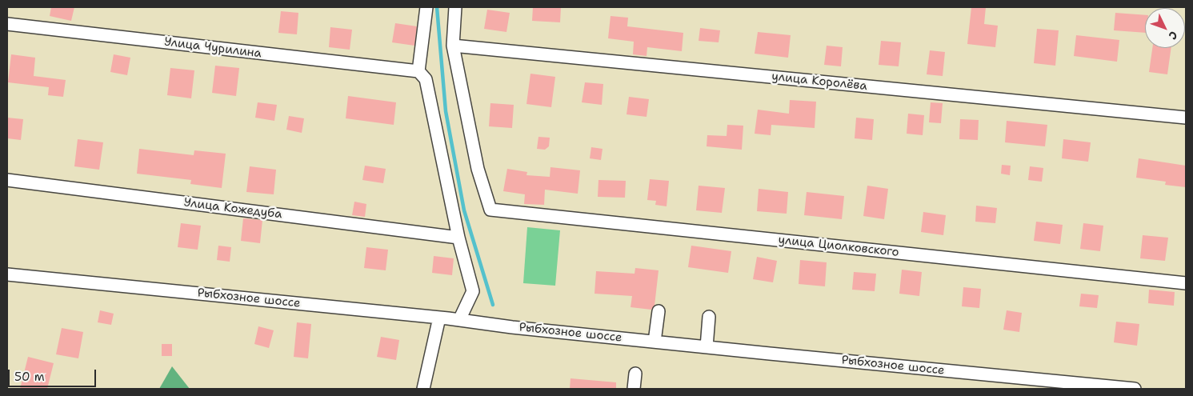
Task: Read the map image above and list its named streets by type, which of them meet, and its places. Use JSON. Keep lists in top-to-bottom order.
{
  "streets": {
    "street": [
      "Улица Чурилина",
      "улица Королёва",
      "Улица Кожедуба",
      "улица Циолковского",
      "Рыбхозное шоссе"
    ]
  },
  "crossings": [
    ["улица Королёва", "улица Циолковского"]
  ],
  "scale_bar": "50 m",
  "north": "bottom right"
}
